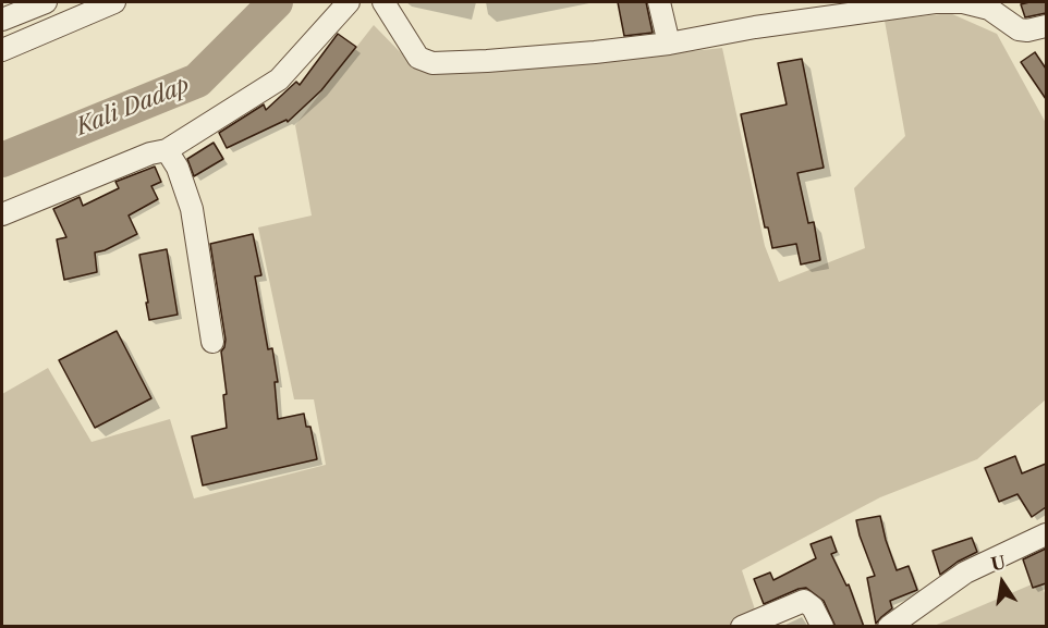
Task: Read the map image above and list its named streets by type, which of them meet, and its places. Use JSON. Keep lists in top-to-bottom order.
{
  "water": ["Kali Dadap"],
  "north": "top"
}
